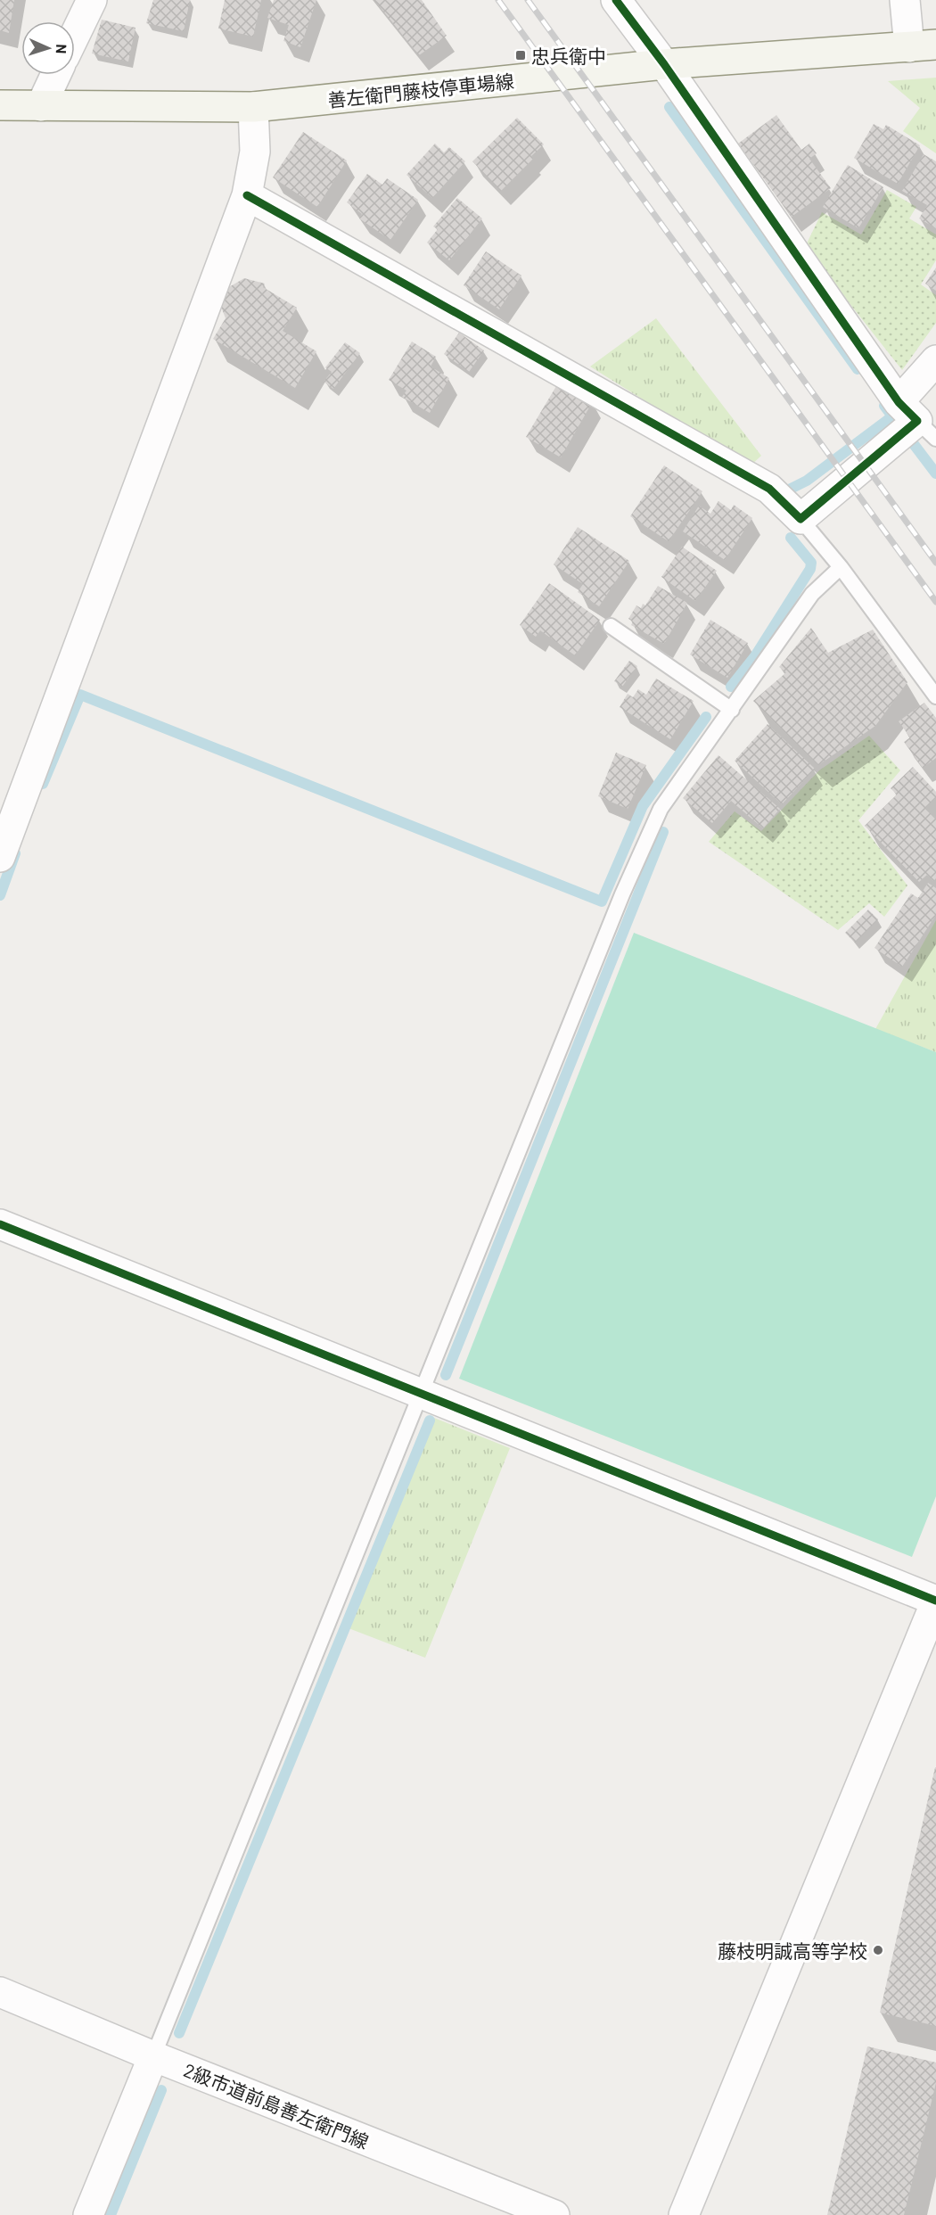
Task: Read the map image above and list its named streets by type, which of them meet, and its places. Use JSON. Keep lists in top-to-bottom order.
{
  "streets": {
    "main road": ["善左衛門藤枝停車場線"],
    "street": ["2級市道前島善左衛門線"]
  },
  "places": {
    "transit": ["忠兵衛中"],
    "other": ["藤枝明誠高等学校"]
  },
  "north": "right"
}
